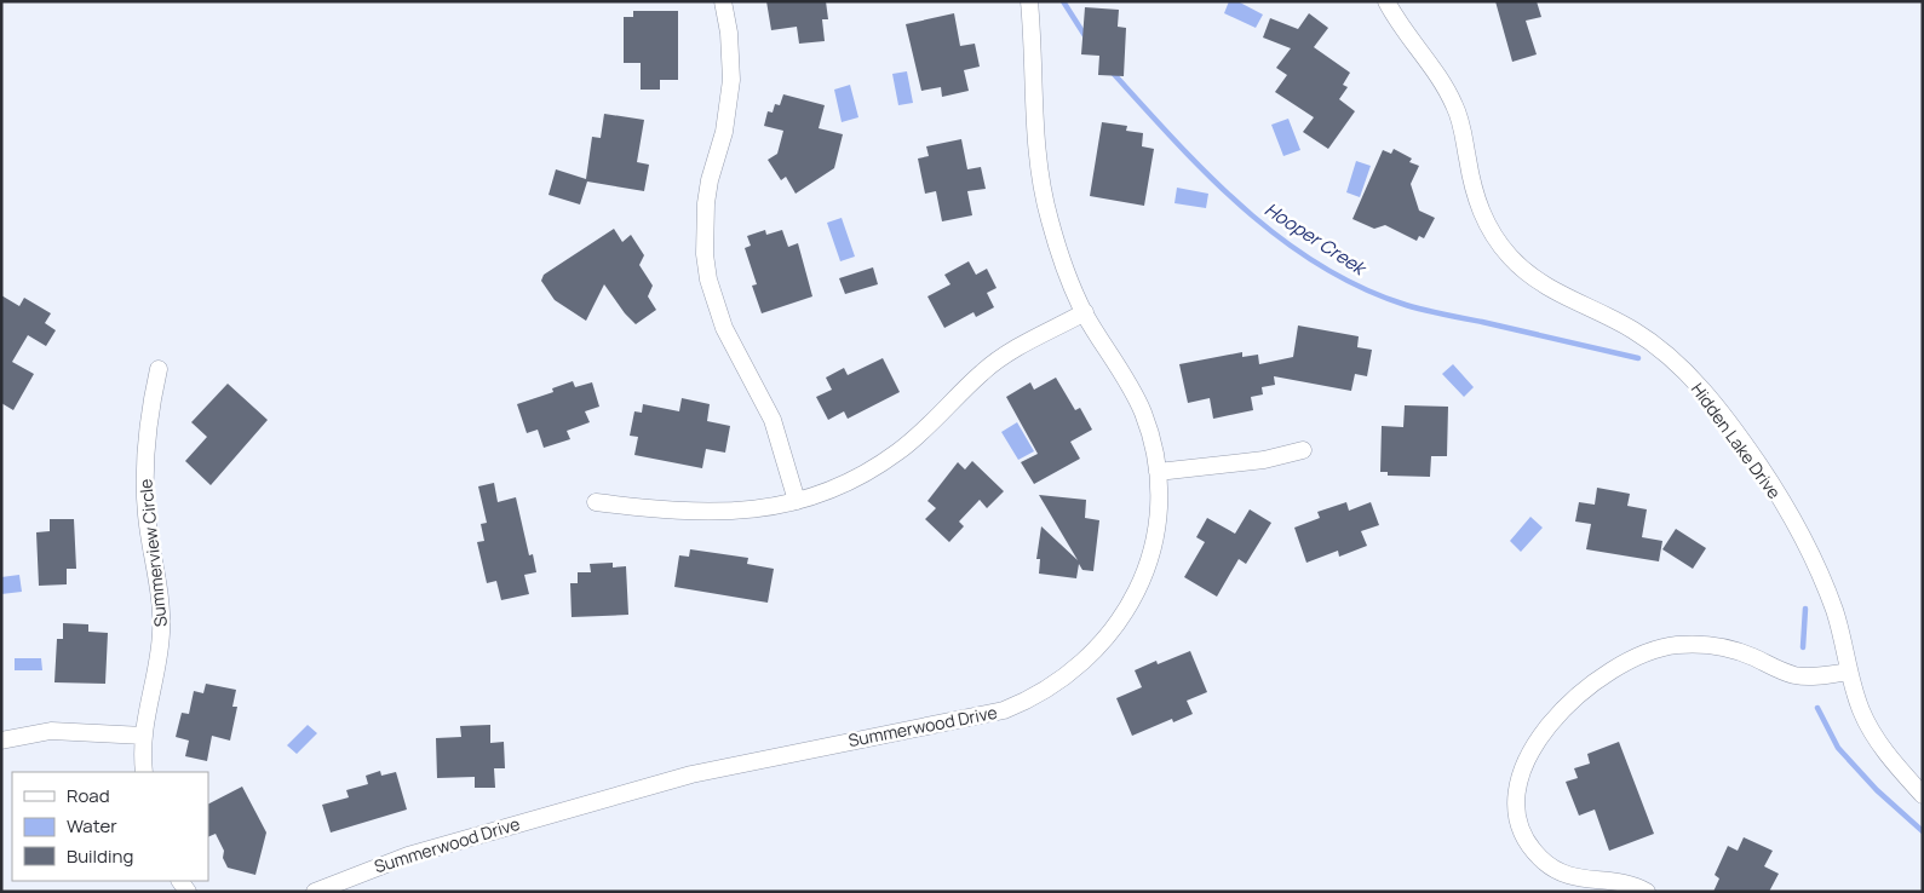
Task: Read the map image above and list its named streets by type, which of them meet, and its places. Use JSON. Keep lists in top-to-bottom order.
{
  "streets": {
    "street": ["Hidden Lake Drive", "Summerview Circle", "Summerwood Drive"]
  },
  "water": ["Hooper Creek"],
  "legend": ["Road", "Water", "Building"]
}
